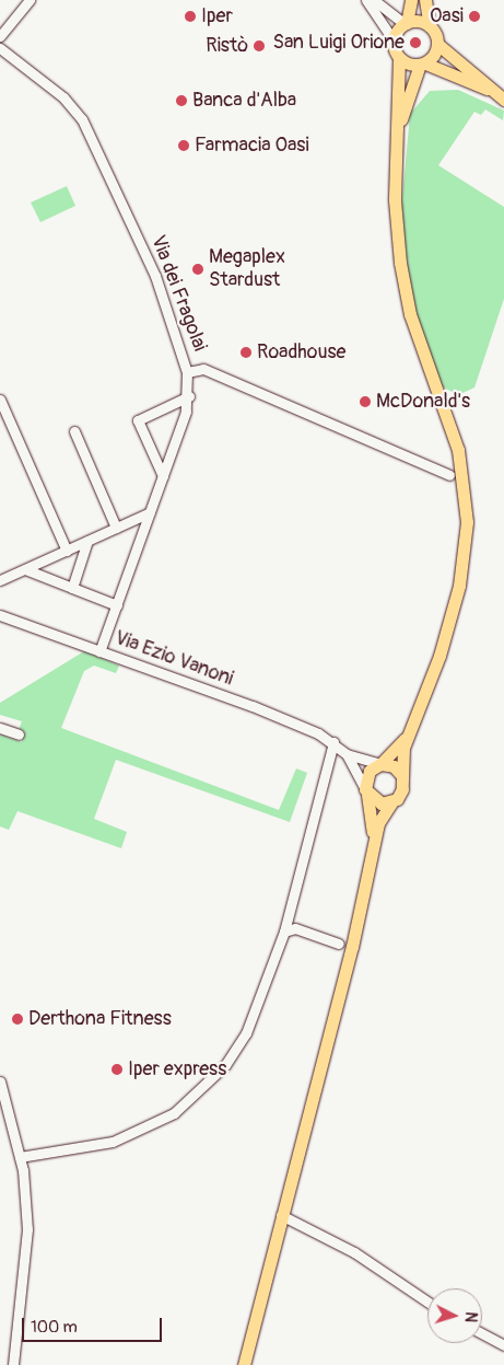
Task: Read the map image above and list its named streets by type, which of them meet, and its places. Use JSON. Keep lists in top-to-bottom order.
{
  "streets": {
    "street": ["Via dei Fragolai", "Via Ezio Vanoni"]
  },
  "crossings": [
    ["Via dei Fragolai", "Via Ezio Vanoni"]
  ],
  "places": [
    "Iper",
    "Oasi",
    "San Luigi Orione",
    "Ristò",
    "Banca d'Alba",
    "Farmacia Oasi",
    "Megaplex Stardust",
    "Roadhouse",
    "McDonald's",
    "Derthona Fitness",
    "Iper express"
  ],
  "scale_bar": "100 m",
  "north": "right"
}
